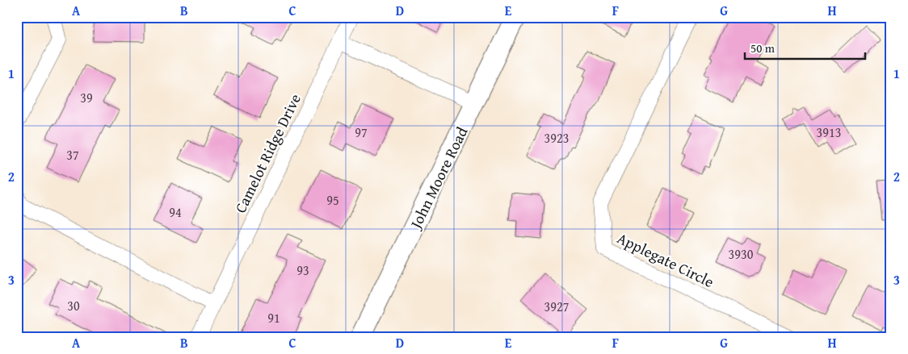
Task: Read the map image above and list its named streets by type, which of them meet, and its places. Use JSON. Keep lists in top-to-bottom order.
{
  "streets": {
    "street": ["Camelot Ridge Drive", "John Moore Road", "Applegate Circle"]
  },
  "house_numbers": [
    "39",
    "97",
    "3913",
    "3923",
    "37",
    "95",
    "94",
    "3930",
    "93",
    "30",
    "3927",
    "91"
  ],
  "scale_bar": "50 m",
  "grid": {
    "columns": [
      "A",
      "B",
      "C",
      "D",
      "E",
      "F",
      "G",
      "H"
    ],
    "rows": ["1", "2", "3"]
  }
}
